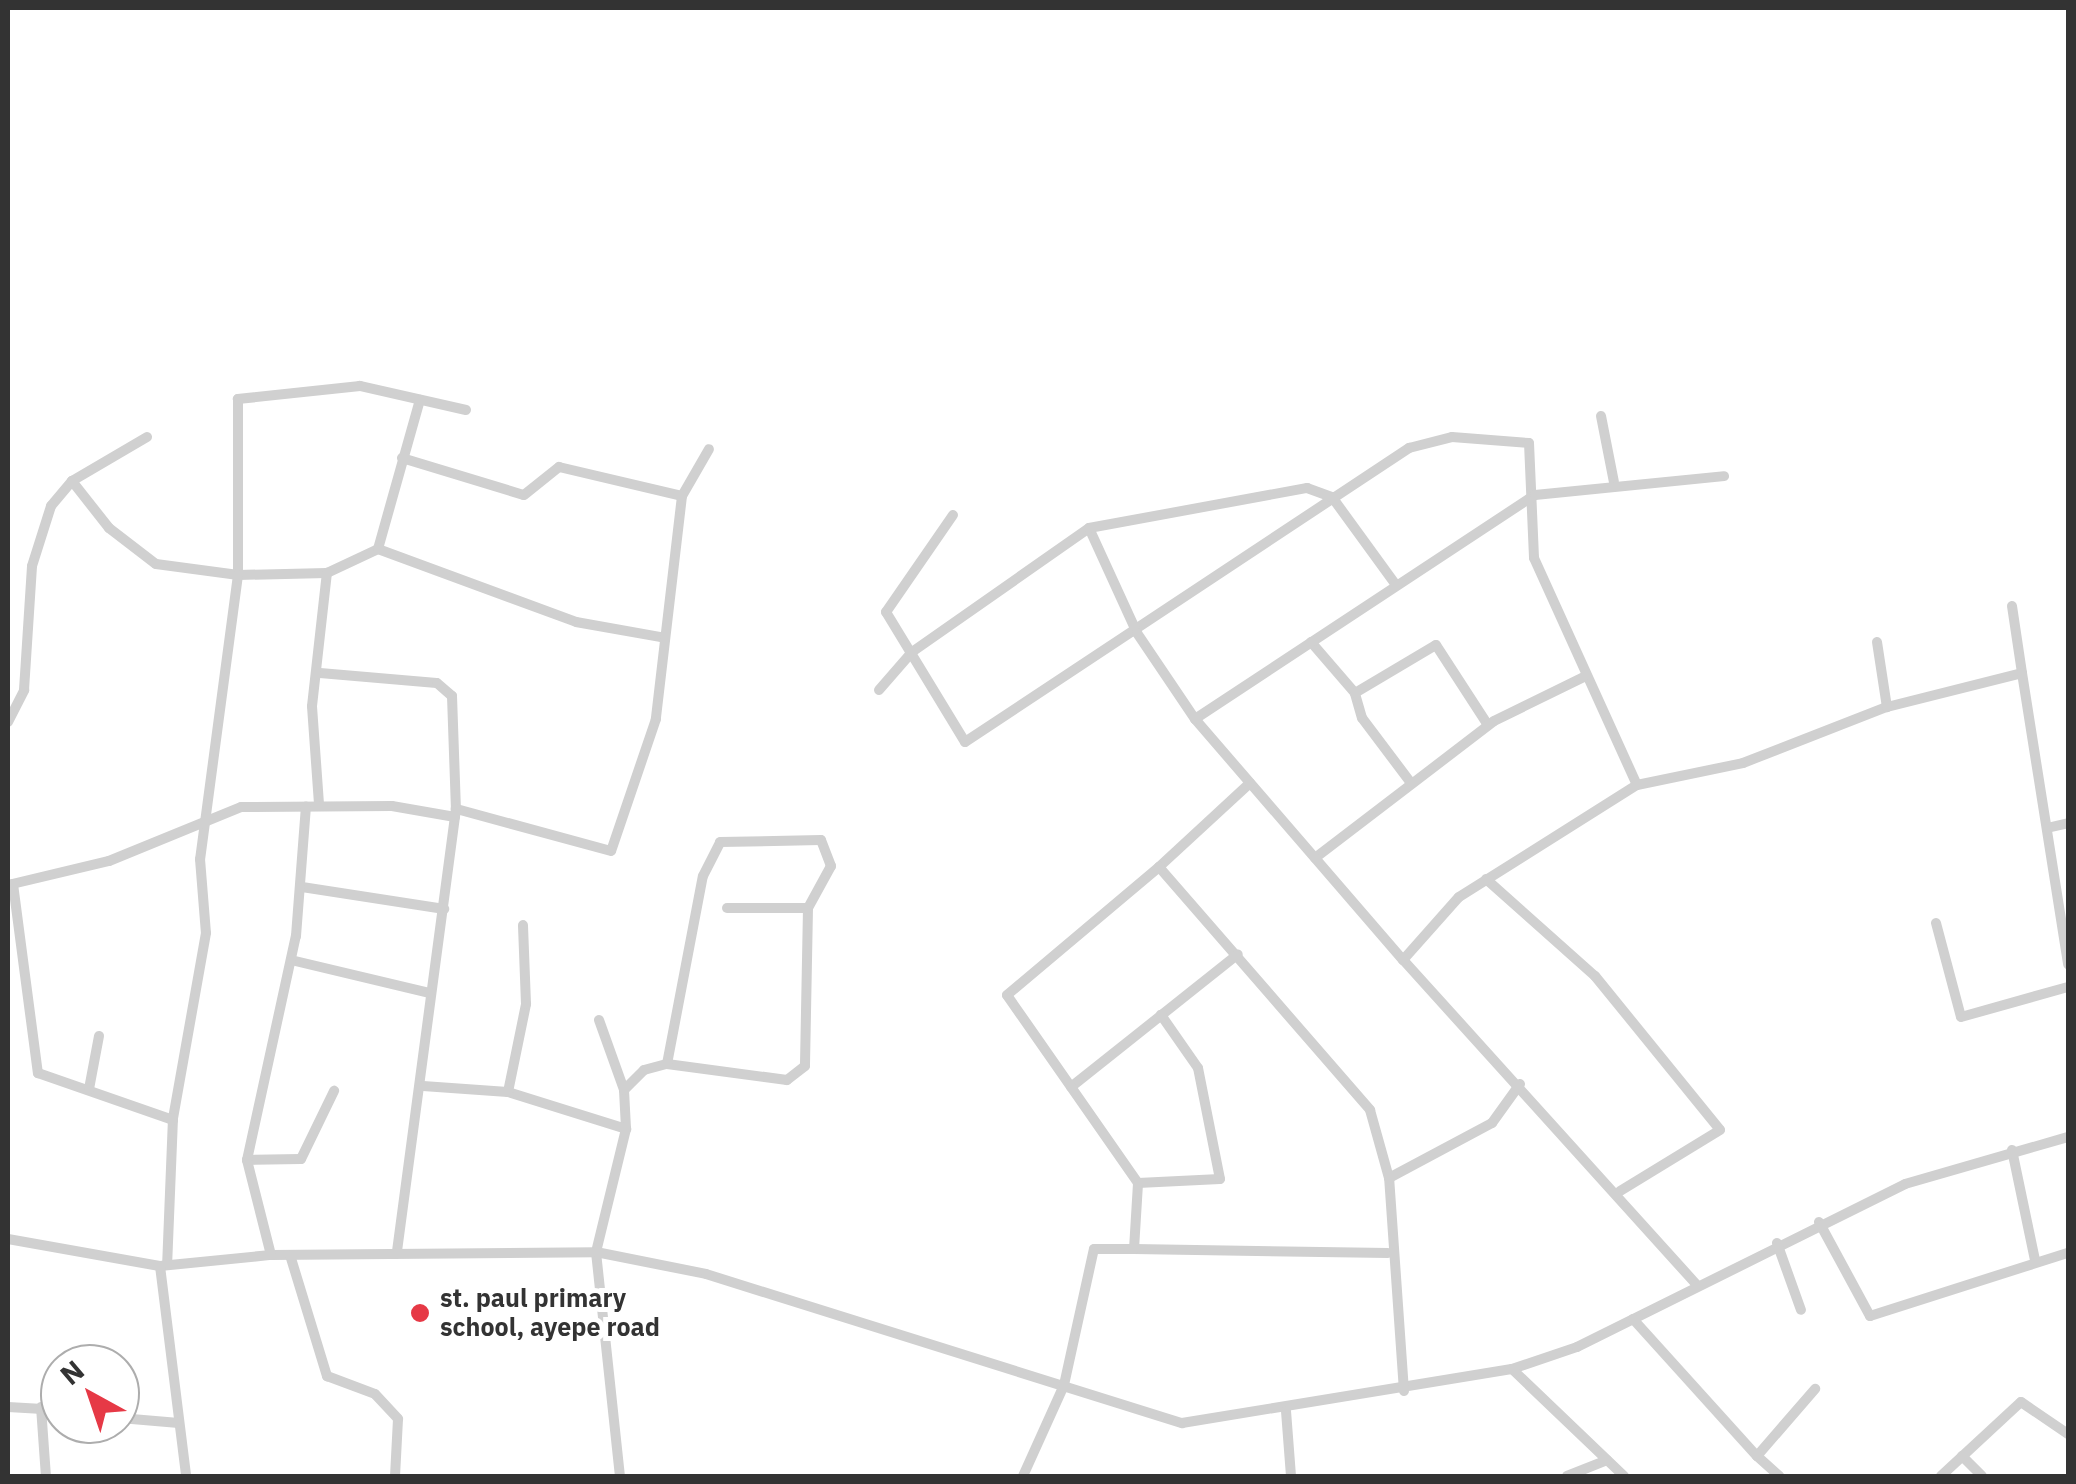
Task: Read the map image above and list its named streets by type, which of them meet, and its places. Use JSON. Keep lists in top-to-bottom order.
{
  "places": ["st. paul primary school, ayepe road"],
  "north": "top left"
}
